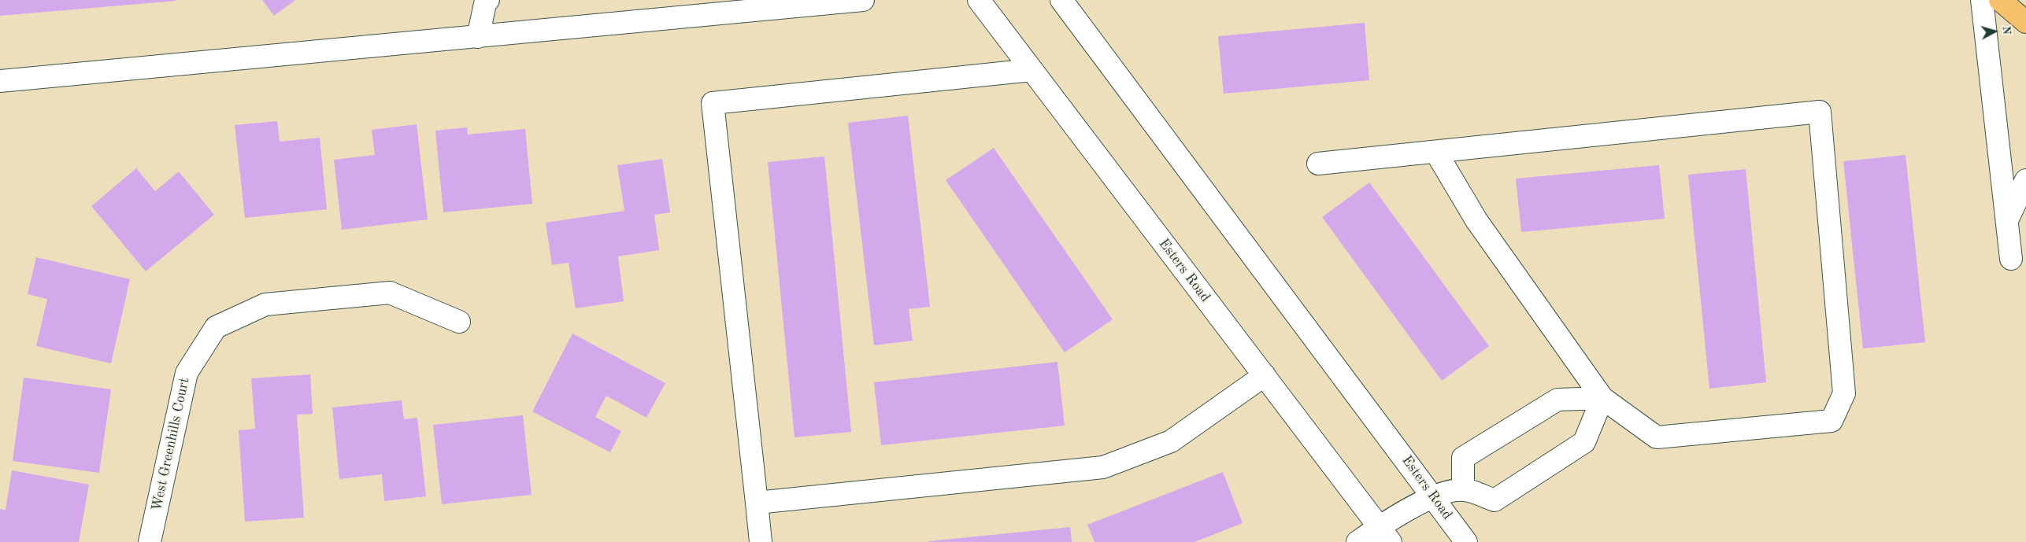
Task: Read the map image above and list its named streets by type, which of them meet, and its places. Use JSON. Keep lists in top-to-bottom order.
{
  "streets": {
    "street": ["Esters Road", "West Greenhills Court"]
  },
  "north": "right"
}
